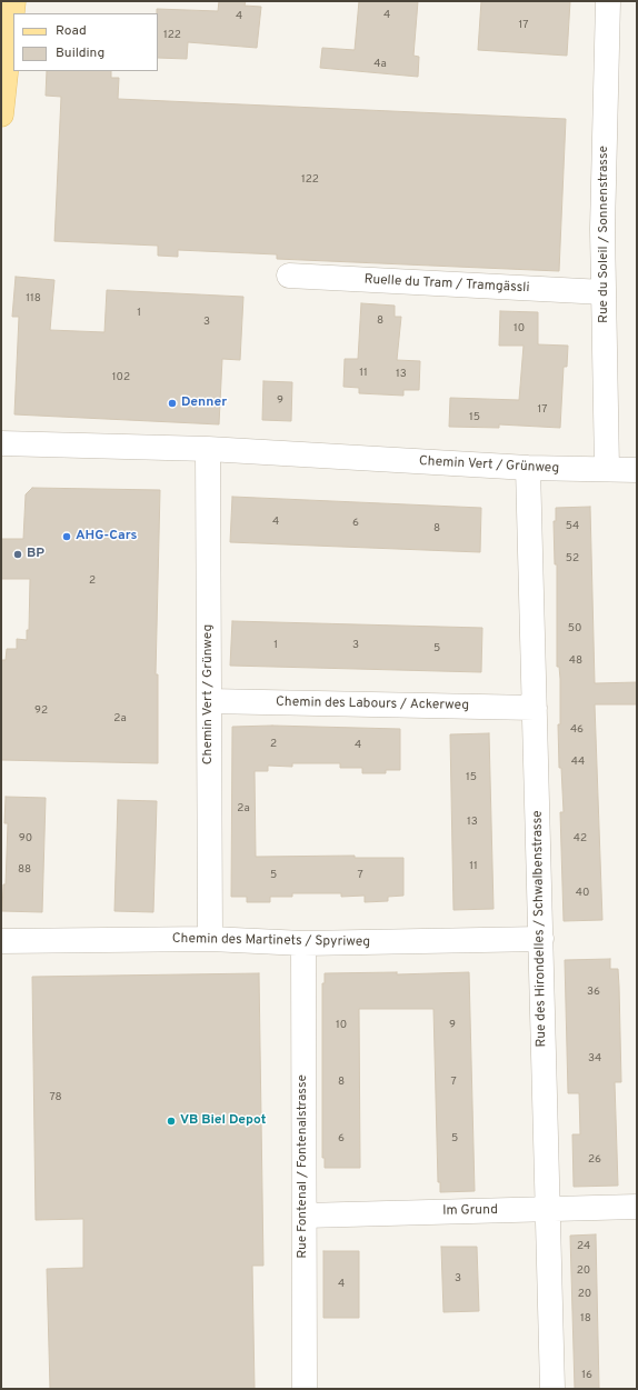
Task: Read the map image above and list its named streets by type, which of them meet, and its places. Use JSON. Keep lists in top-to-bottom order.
{
  "streets": {
    "street": [
      "Rue du Soleil / Sonnenstrasse",
      "Ruelle du Tram / Tramgässli",
      "Chemin Vert / Grünweg",
      "Chemin des Labours / Ackerweg",
      "Rue des Hirondelles / Schwalbenstrasse",
      "Chemin des Martinets / Spyriweg",
      "Rue Fontenal / Fontenalstrasse",
      "Im Grund"
    ]
  },
  "crossings": [
    ["Rue du Soleil / Sonnenstrasse", "Ruelle du Tram / Tramgässli"],
    ["Rue du Soleil / Sonnenstrasse", "Chemin Vert / Grünweg"],
    ["Chemin Vert / Grünweg", "Chemin des Labours / Ackerweg"],
    ["Chemin Vert / Grünweg", "Rue des Hirondelles / Schwalbenstrasse"],
    ["Chemin Vert / Grünweg", "Chemin des Martinets / Spyriweg"],
    ["Chemin des Labours / Ackerweg", "Rue des Hirondelles / Schwalbenstrasse"],
    ["Rue des Hirondelles / Schwalbenstrasse", "Chemin des Martinets / Spyriweg"],
    ["Rue des Hirondelles / Schwalbenstrasse", "Im Grund"],
    ["Chemin des Martinets / Spyriweg", "Rue Fontenal / Fontenalstrasse"],
    ["Rue Fontenal / Fontenalstrasse", "Im Grund"]
  ],
  "places": [
    "Denner",
    "AHG-Cars",
    "BP",
    "VB Biel Depot"
  ],
  "house_numbers": [
    "4",
    "4",
    "17",
    "122",
    "4a",
    "122",
    "118",
    "1",
    "8",
    "3",
    "10",
    "11",
    "13",
    "102",
    "9",
    "17",
    "15",
    "4",
    "6",
    "54",
    "8",
    "52",
    "2",
    "50",
    "1",
    "3",
    "5",
    "48",
    "92",
    "2a",
    "46",
    "2",
    "4",
    "44",
    "15",
    "2a",
    "13",
    "90",
    "42",
    "11",
    "88",
    "5",
    "7",
    "40",
    "36",
    "10",
    "9",
    "34",
    "8",
    "7",
    "78",
    "6",
    "5",
    "26",
    "24",
    "20",
    "3",
    "4",
    "20",
    "18",
    "16"
  ],
  "legend": ["Road", "Building"]
}
